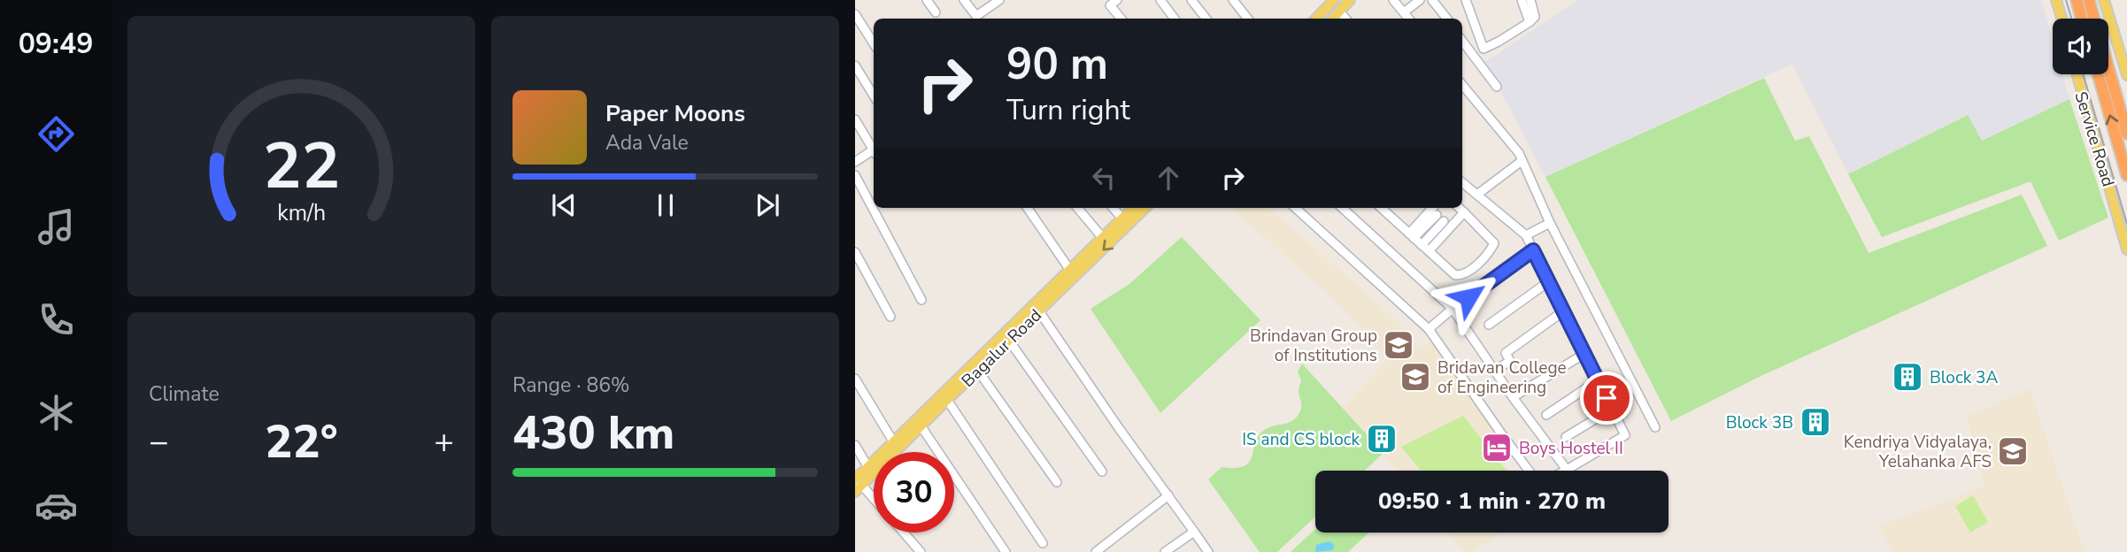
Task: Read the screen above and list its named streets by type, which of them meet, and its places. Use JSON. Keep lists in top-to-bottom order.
{
  "streets": {
    "main road": ["Service Road", "Bagalur Road"]
  },
  "places": {
    "school or university": ["Brindavan Group of Institutions", "Bridavan College of Engineering", "Kendriya Vidyalaya, Yelahanka AFS"],
    "building": ["Block 3A", "Block 3B", "IS and CS block"],
    "hotel": ["Boys Hostel II"]
  },
  "page": {
    "tabs": "09:49",
    "turn": ["90 m", "Turn right"],
    "song": ["Paper Moons", "Ada Vale"],
    "tile": [
      "Climate",
      ["Range · 86%", "430 km"]
    ],
    "heat": ["−", "22°", "+"],
    "limit": "30",
    "trip": "09:50 · 1 min · 270 m",
    "gauge": ["22", "km/h"]
  }
}
